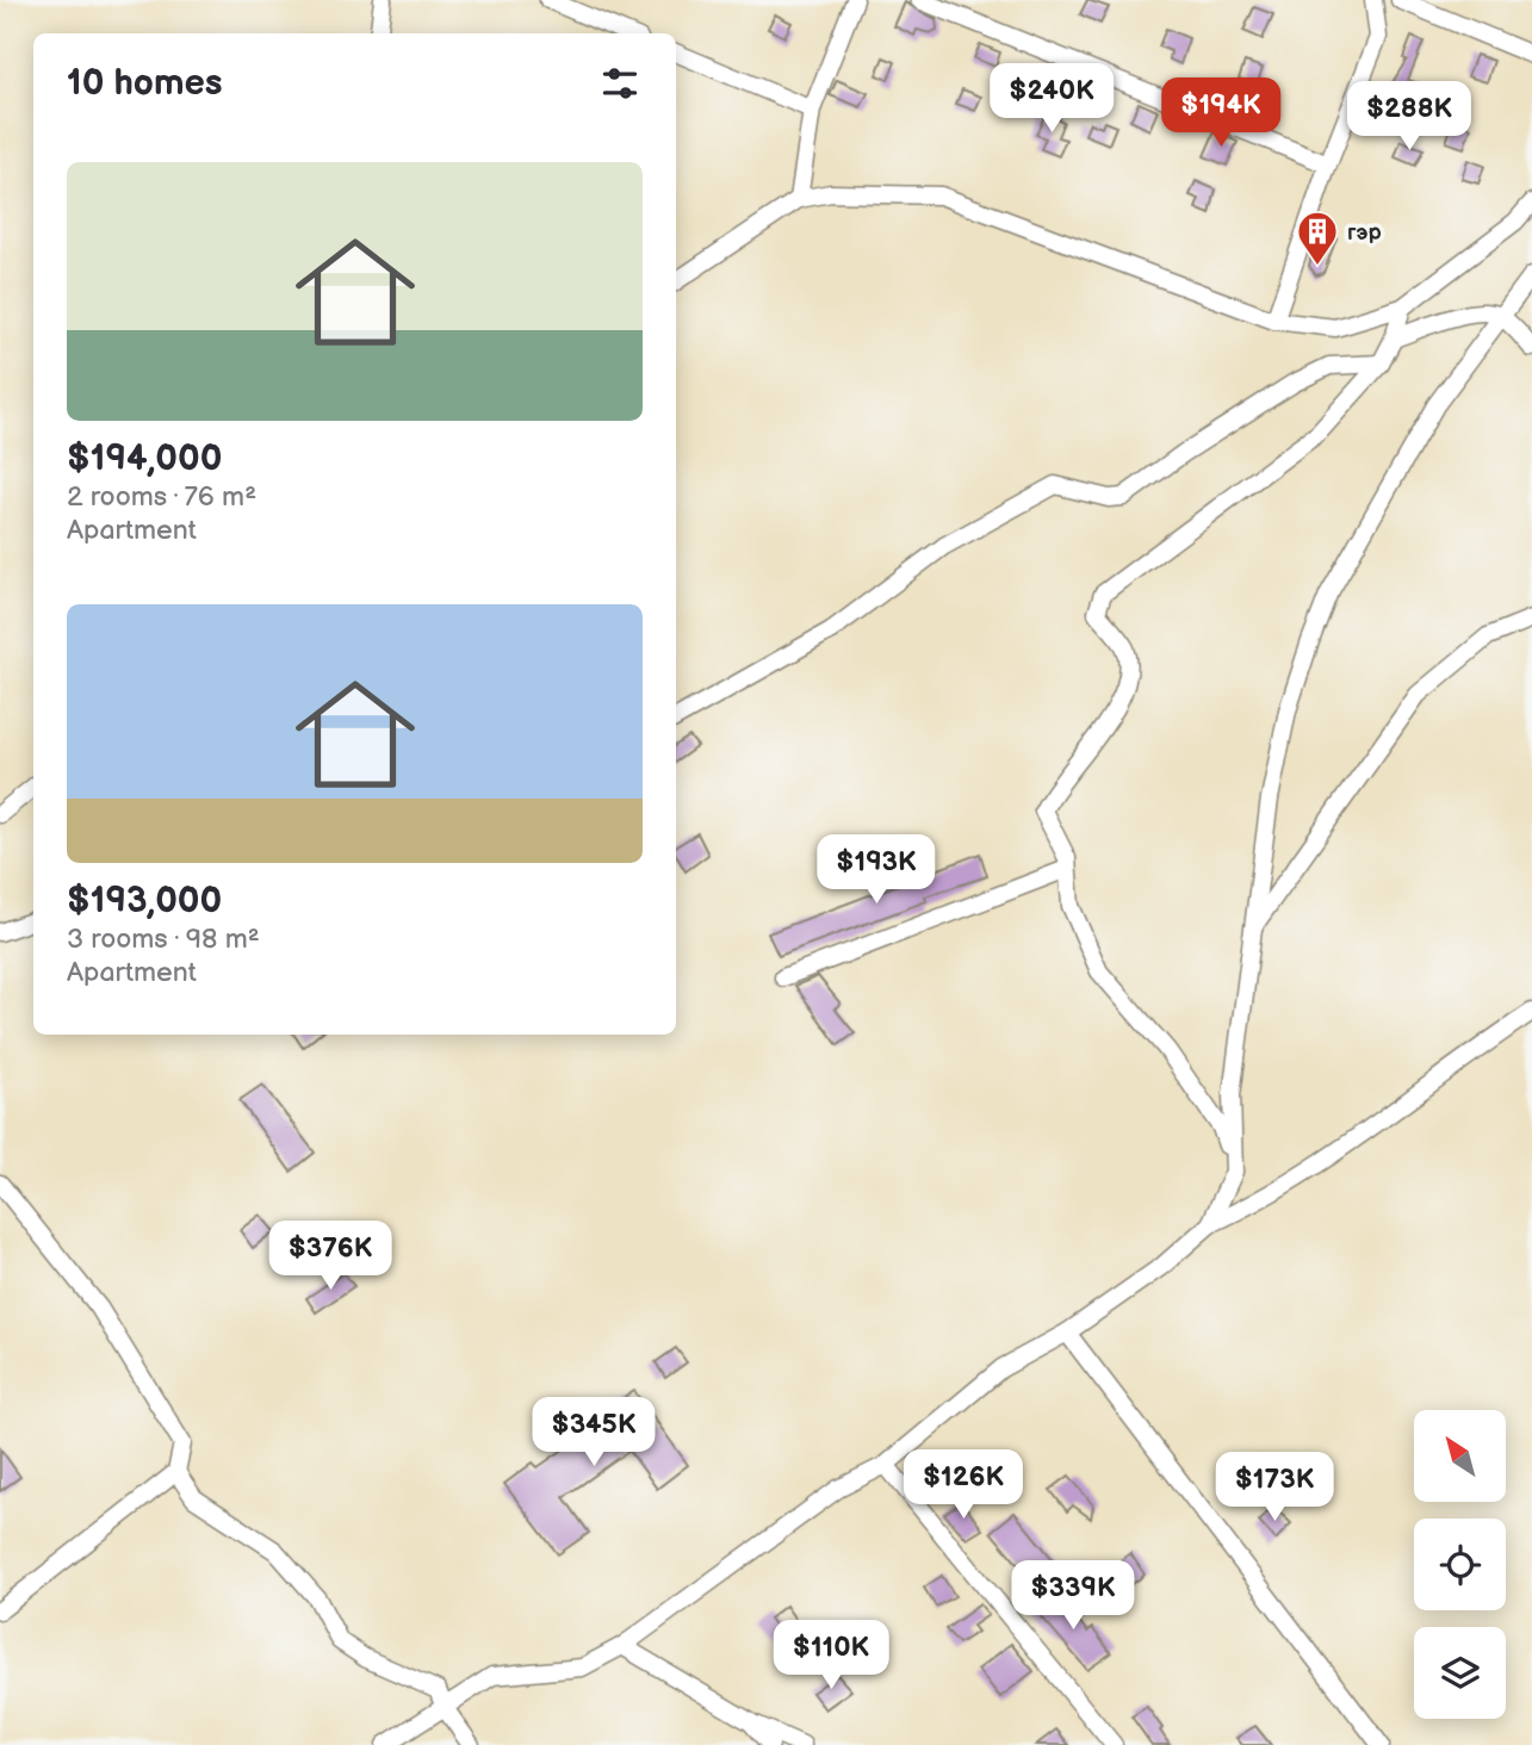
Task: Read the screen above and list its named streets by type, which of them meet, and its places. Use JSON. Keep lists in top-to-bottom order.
{
  "places": {
    "building": ["гэр"]
  },
  "north": "top left",
  "page": {
    "heading": "10 homes",
    "price": [
      "$240K",
      "$194K",
      "$288K",
      "$193K",
      "$376K",
      "$345K",
      "$126K",
      "$173K",
      "$339K",
      "$110K"
    ],
    "list": [
      {
        "name": "$194,000",
        "note": "2 rooms · 76 m² · Apartment"
      },
      {
        "name": "$193,000",
        "note": "3 rooms · 98 m² · Apartment"
      }
    ]
  }
}
